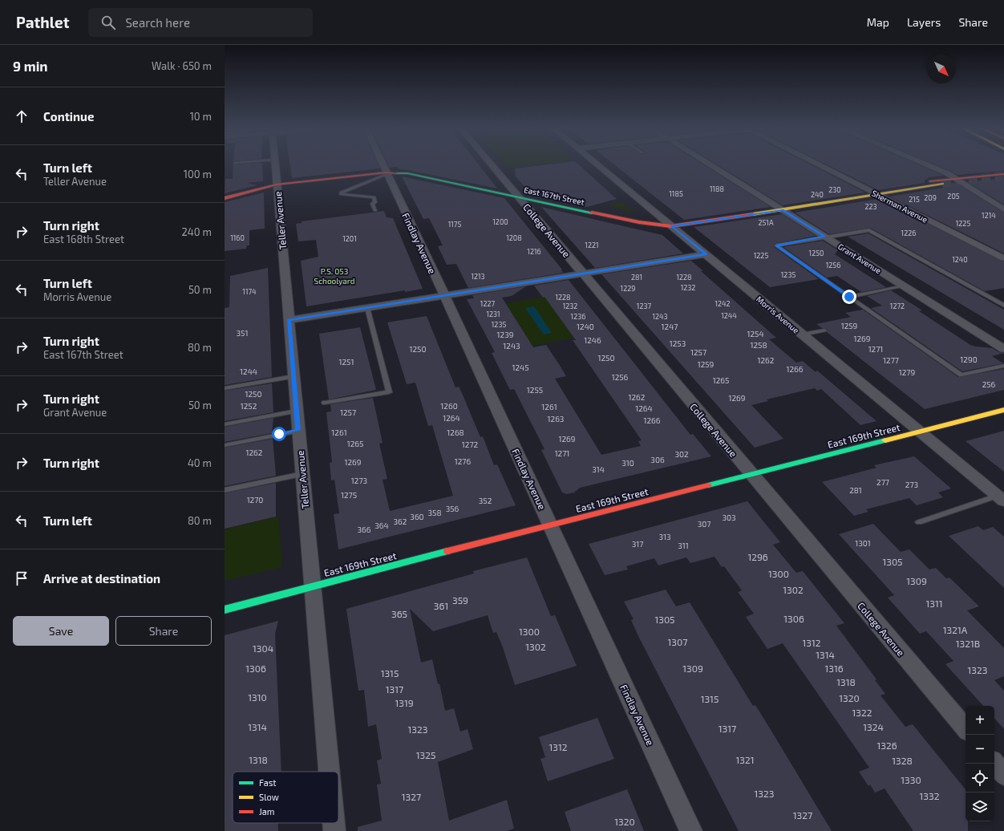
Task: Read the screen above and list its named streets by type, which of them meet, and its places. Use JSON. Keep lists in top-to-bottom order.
{
  "streets": {
    "street": [
      "East 167th Street",
      "Sherman Avenue",
      "Teller Avenue",
      "College Avenue",
      "Findlay Avenue",
      "Grant Avenue",
      "Morris Avenue",
      "East 169th Street"
    ]
  },
  "crossings": [
    ["East 167th Street", "Sherman Avenue"],
    ["East 167th Street", "Teller Avenue"],
    ["East 167th Street", "College Avenue"],
    ["East 167th Street", "Findlay Avenue"],
    ["East 167th Street", "Grant Avenue"],
    ["East 167th Street", "Morris Avenue"],
    ["Teller Avenue", "East 169th Street"],
    ["College Avenue", "East 169th Street"],
    ["Findlay Avenue", "East 169th Street"],
    ["Morris Avenue", "East 169th Street"]
  ],
  "parks": ["P.S. 053 Schoolyard"],
  "house_numbers": [
    "1188",
    "230",
    "1185",
    "240",
    "205",
    "209",
    "215",
    "223",
    "1214",
    "1200",
    "251A",
    "1225",
    "1175",
    "1226",
    "1160",
    "1208",
    "1201",
    "1221",
    "1216",
    "1250",
    "1225",
    "1240",
    "1256",
    "1235",
    "1213",
    "281",
    "1228",
    "1232",
    "1229",
    "1174",
    "1228",
    "1227",
    "1242",
    "1232",
    "1237",
    "1272",
    "1231",
    "1244",
    "1236",
    "1243",
    "1235",
    "1259",
    "1240",
    "1247",
    "351",
    "1254",
    "1239",
    "1269",
    "1246",
    "1253",
    "1258",
    "1243",
    "1250",
    "1271",
    "1257",
    "1250",
    "1290",
    "1262",
    "1277",
    "1251",
    "1259",
    "1245",
    "1266",
    "1244",
    "1279",
    "1256",
    "1265",
    "256",
    "1255",
    "1250",
    "1262",
    "1269",
    "1252",
    "1260",
    "1261",
    "1264",
    "1257",
    "1264",
    "1263",
    "1266",
    "1261",
    "1268",
    "1269",
    "1265",
    "1272",
    "1262",
    "1271",
    "302",
    "306",
    "1276",
    "1269",
    "310",
    "314",
    "1273",
    "277",
    "273",
    "281",
    "1275",
    "1270",
    "352",
    "356",
    "358",
    "360",
    "303",
    "362",
    "307",
    "364",
    "366",
    "313",
    "1301",
    "317",
    "311",
    "1296",
    "1305",
    "1300",
    "1309",
    "1302",
    "359",
    "1311",
    "361",
    "365",
    "1306",
    "1305",
    "1321A",
    "1300",
    "1307",
    "1312",
    "1321B",
    "1302",
    "1304",
    "1314",
    "1306",
    "1309",
    "1316",
    "1323",
    "1315",
    "1318",
    "1317",
    "1310",
    "1320",
    "1315",
    "1319",
    "1322",
    "1314",
    "1324",
    "1317",
    "1323",
    "1326",
    "1312",
    "1325",
    "1318",
    "1321",
    "1328",
    "1330",
    "1323",
    "1332",
    "1327",
    "1327",
    "1320"
  ],
  "legend": ["Fast", "Slow", "Jam"],
  "north": "bottom right",
  "page": {
    "header": "Pathlet",
    "search": "Search here",
    "nav": ["Map", "Layers", "Share"],
    "heading": ["9 min", "Walk · 650 m"],
    "list": [
      ["Continue", "10 m"],
      ["Turn left", "Teller Avenue", "100 m"],
      ["Turn right", "East 168th Street", "240 m"],
      ["Turn left", "Morris Avenue", "50 m"],
      ["Turn right", "East 167th Street", "80 m"],
      ["Turn right", "Grant Avenue", "50 m"],
      ["Turn right", "40 m"],
      ["Turn left", "80 m"],
      "Arrive at destination"
    ],
    "buttons": ["Save", "Share"],
    "map_buttons": ["+", "−"]
  }
}
